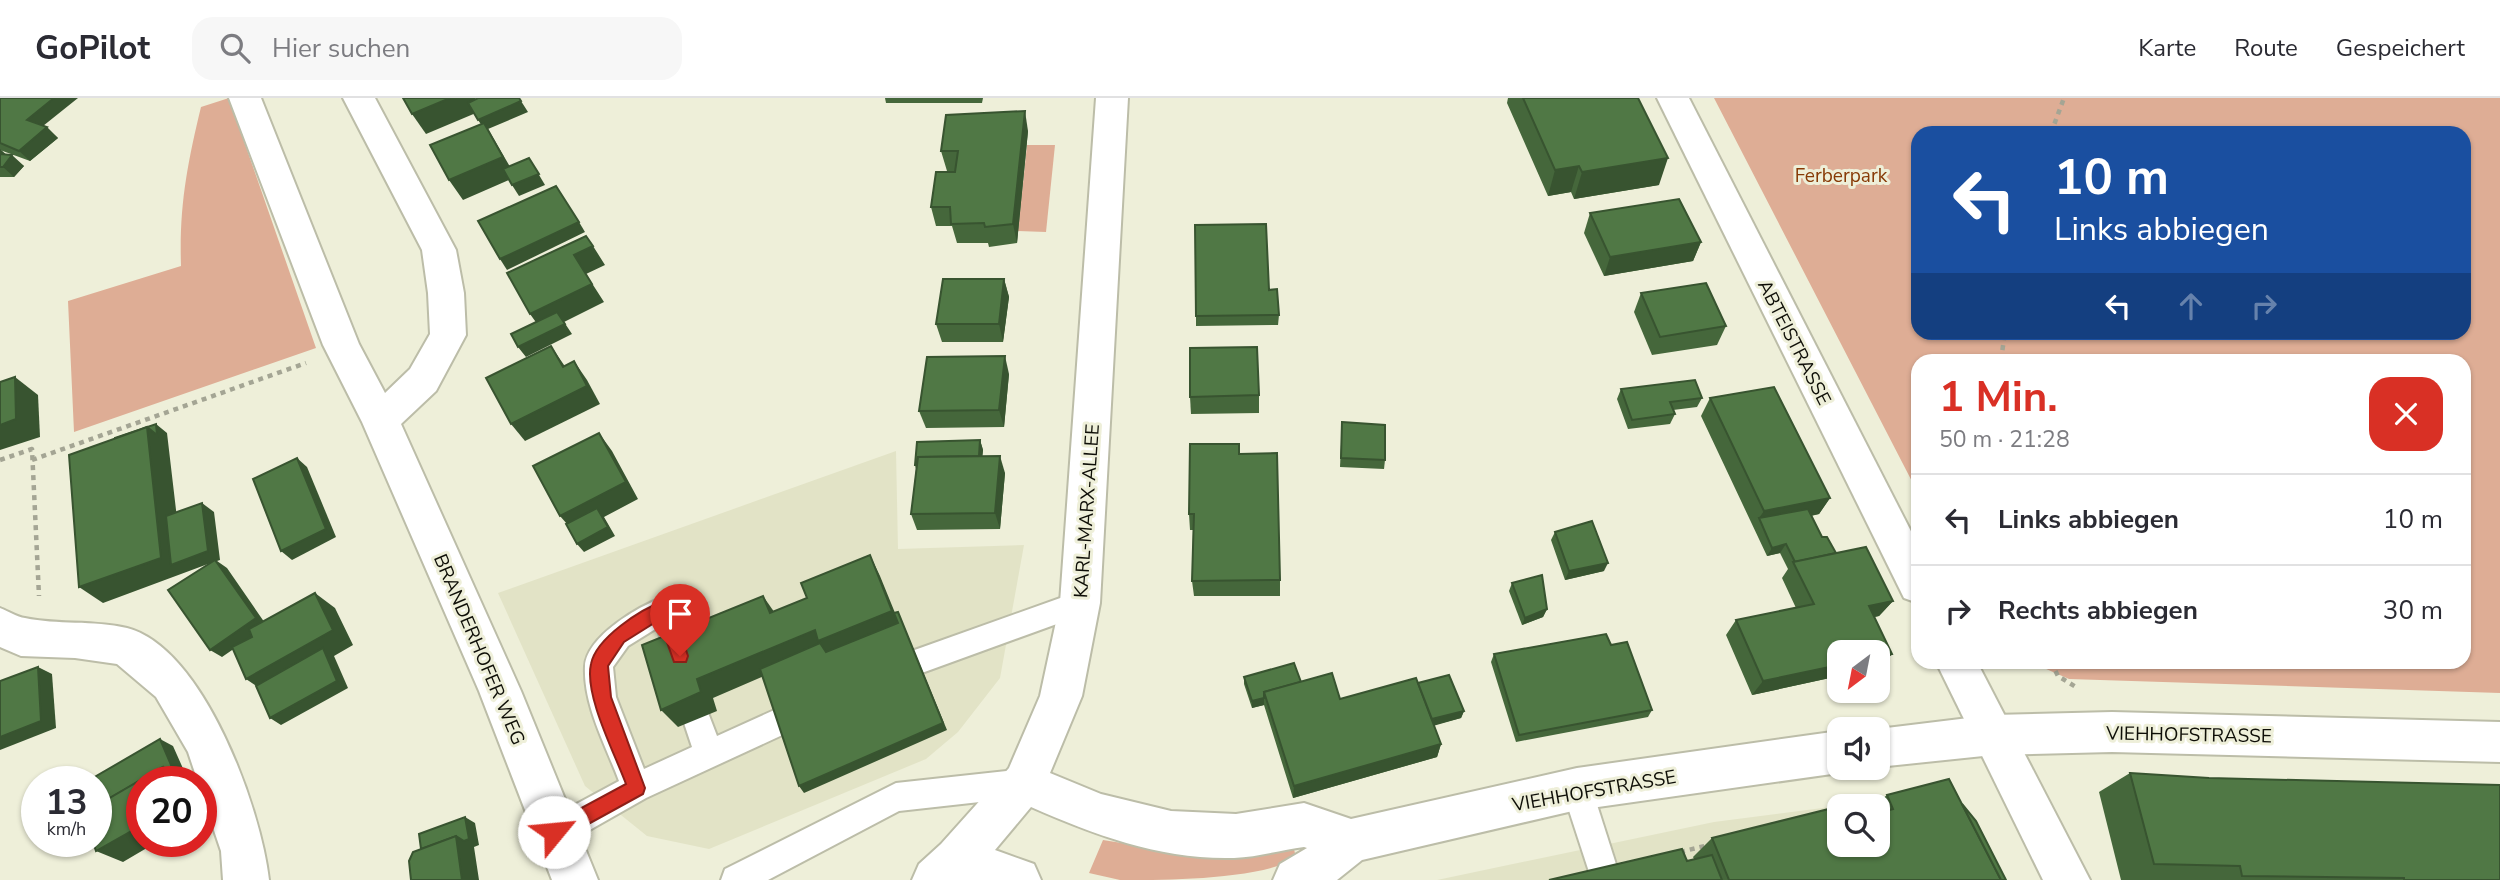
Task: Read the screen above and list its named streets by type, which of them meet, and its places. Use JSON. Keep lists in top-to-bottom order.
{
  "streets": {
    "street": [
      "ABTEISTRASSE",
      "KARL-MARX-ALLEE",
      "BRANDERHOFER WEG",
      "VIEHHOFSTRASSE"
    ]
  },
  "parks": ["Ferberpark"],
  "north": "bottom left",
  "page": {
    "header": "GoPilot",
    "search": "Hier suchen",
    "nav": ["Karte", "Route", "Gespeichert"],
    "turn": ["10 m", "Links abbiegen"],
    "heading": ["1 Min.", "50 m · 21:28"],
    "list": [
      {
        "name": "Links abbiegen",
        "value": "10 m"
      },
      {
        "name": "Rechts abbiegen",
        "value": "30 m"
      }
    ],
    "speed": "13 km/h",
    "limit": "20"
  }
}
